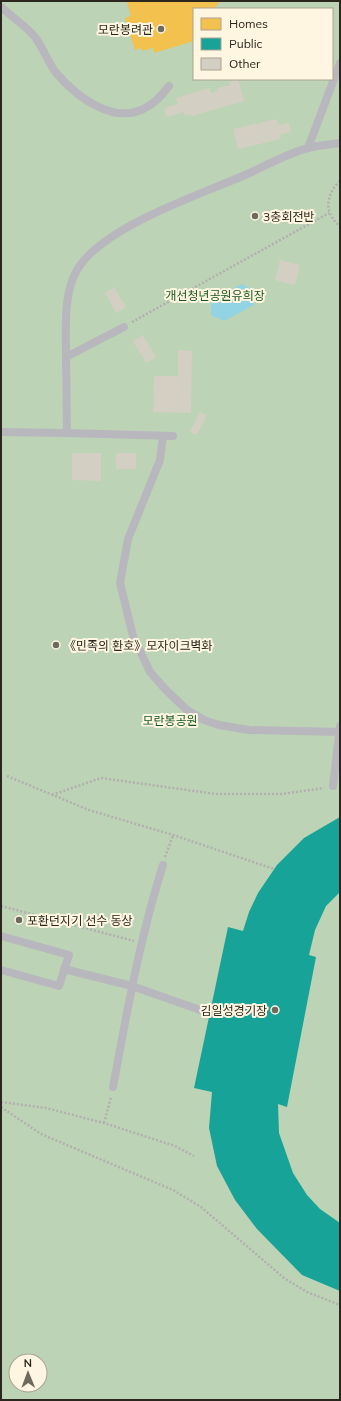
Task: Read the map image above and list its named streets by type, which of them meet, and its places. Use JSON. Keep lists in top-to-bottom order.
{
  "parks": ["개선청년공원유희장", "모란봉공원"],
  "places": [
    "모란봉려관",
    "3충회전반",
    "《민족의 환호》모자이크벽화",
    "포환던지기 선수 동상",
    "김일성경기장"
  ],
  "legend": ["Homes", "Public", "Other"],
  "north": "top"
}
